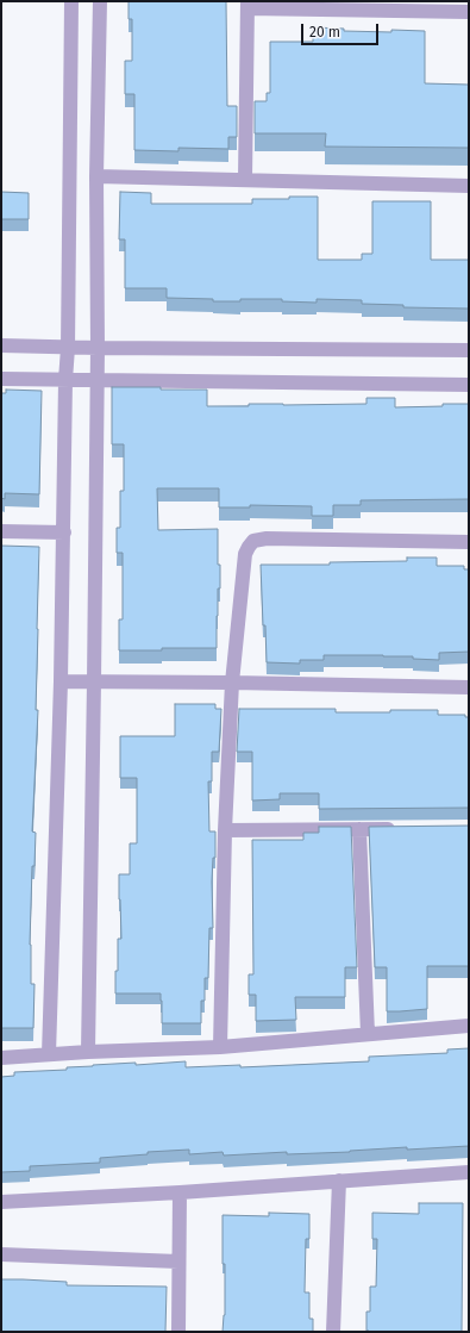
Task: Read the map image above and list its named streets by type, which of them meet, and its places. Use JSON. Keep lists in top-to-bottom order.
{
  "scale_bar": "20 m"
}
